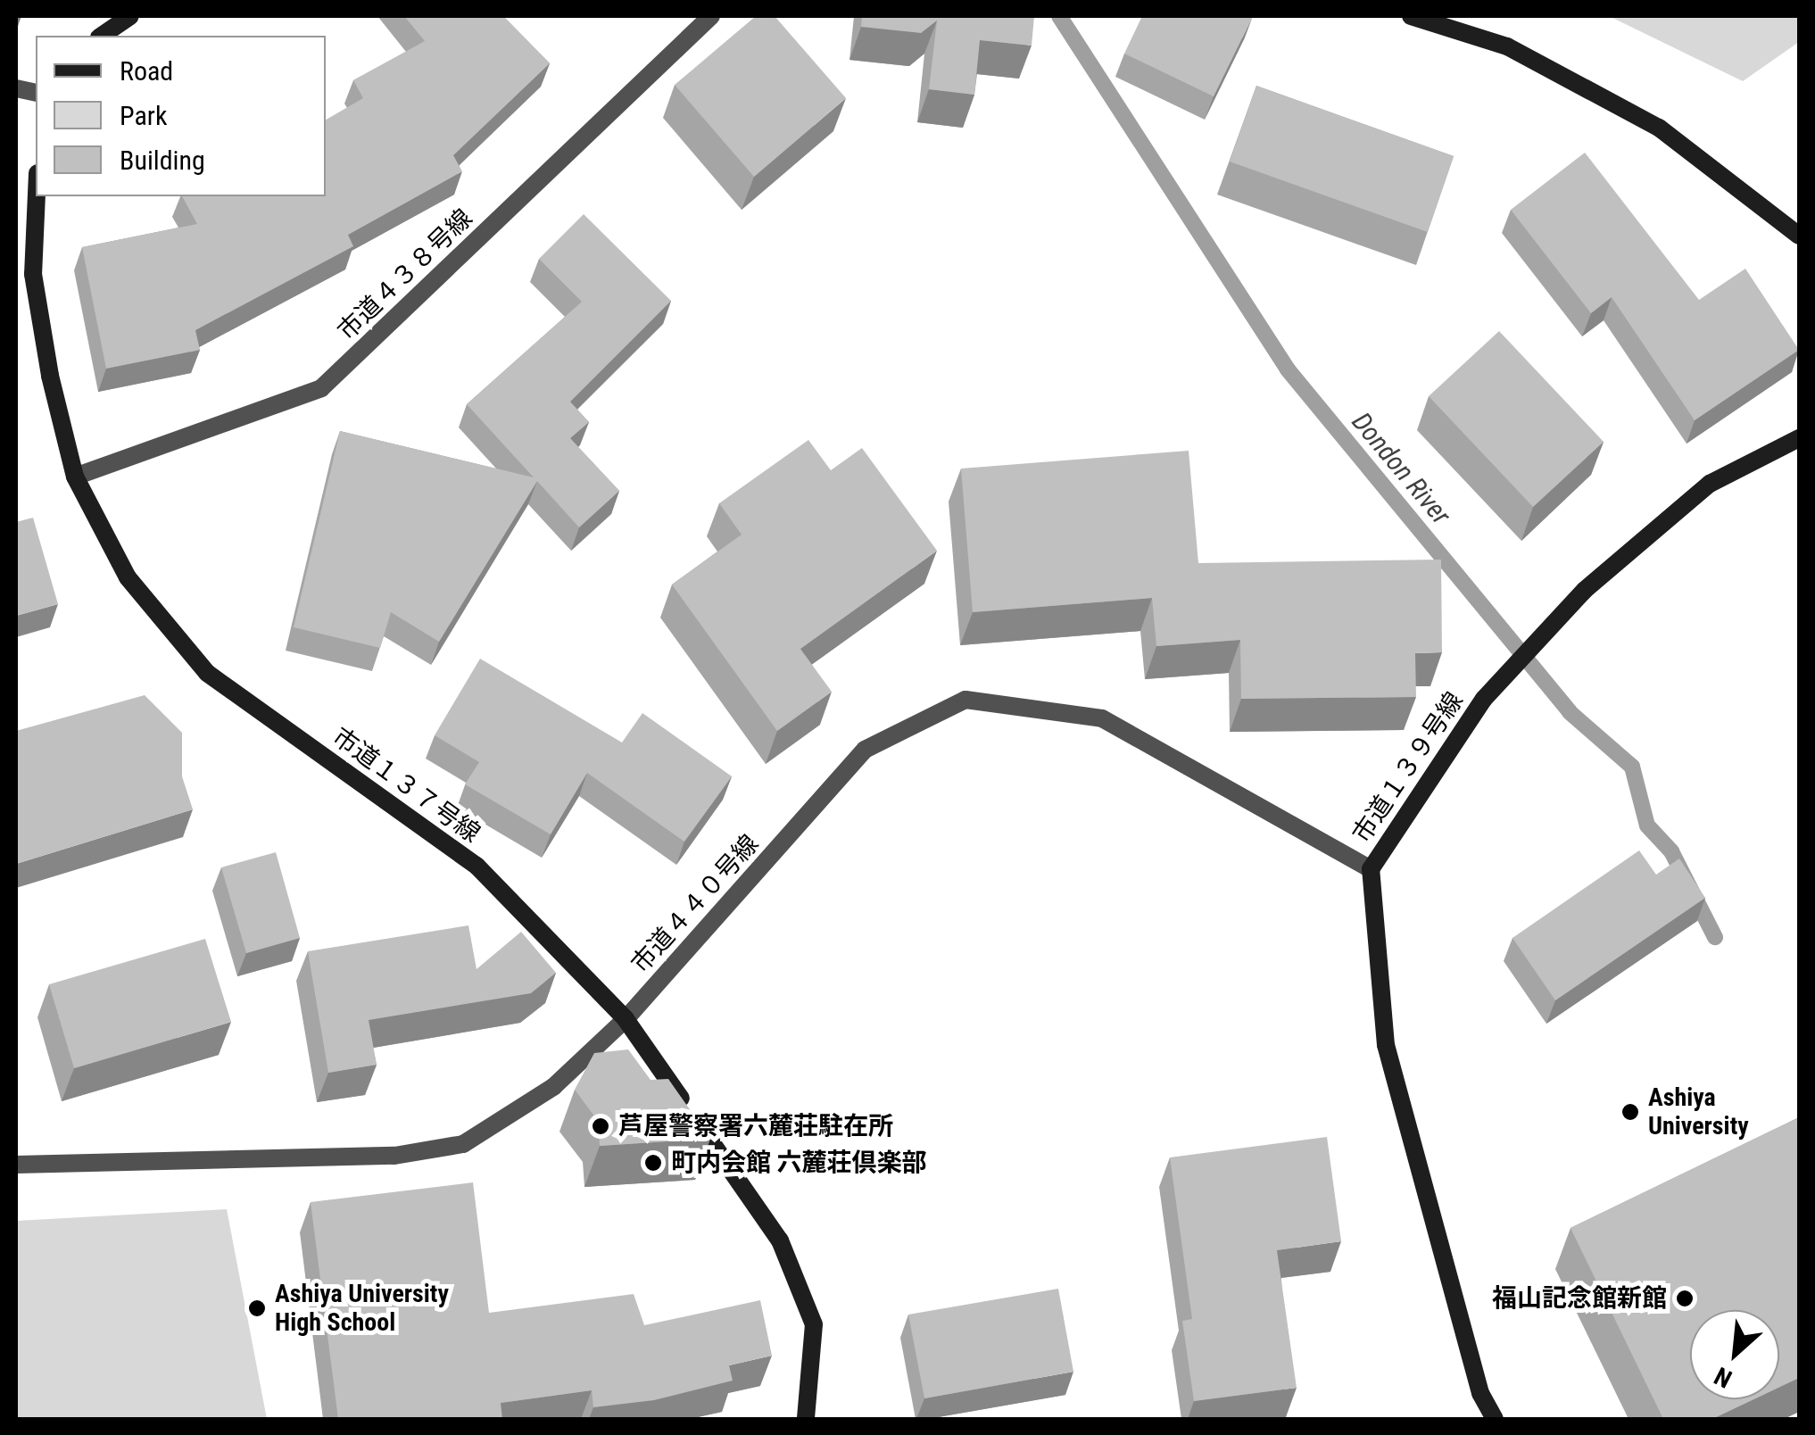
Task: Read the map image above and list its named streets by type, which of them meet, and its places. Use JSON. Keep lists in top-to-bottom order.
{
  "streets": {
    "street": [
      "市道４３８号線",
      "市道１３９号線",
      "市道１３７号線",
      "市道４４０号線"
    ]
  },
  "crossings": [
    ["市道４３８号線", "市道１３７号線"],
    ["市道１３９号線", "市道４４０号線"],
    ["市道１３７号線", "市道４４０号線"]
  ],
  "water": ["Dondon River"],
  "places": [
    "Ashiya University",
    "芦屋警察署六麓荘駐在所",
    "町内会館 六麓荘倶楽部",
    "福山記念館新館",
    "Ashiya University High School"
  ],
  "legend": ["Road", "Park", "Building"],
  "north": "bottom left"
}
